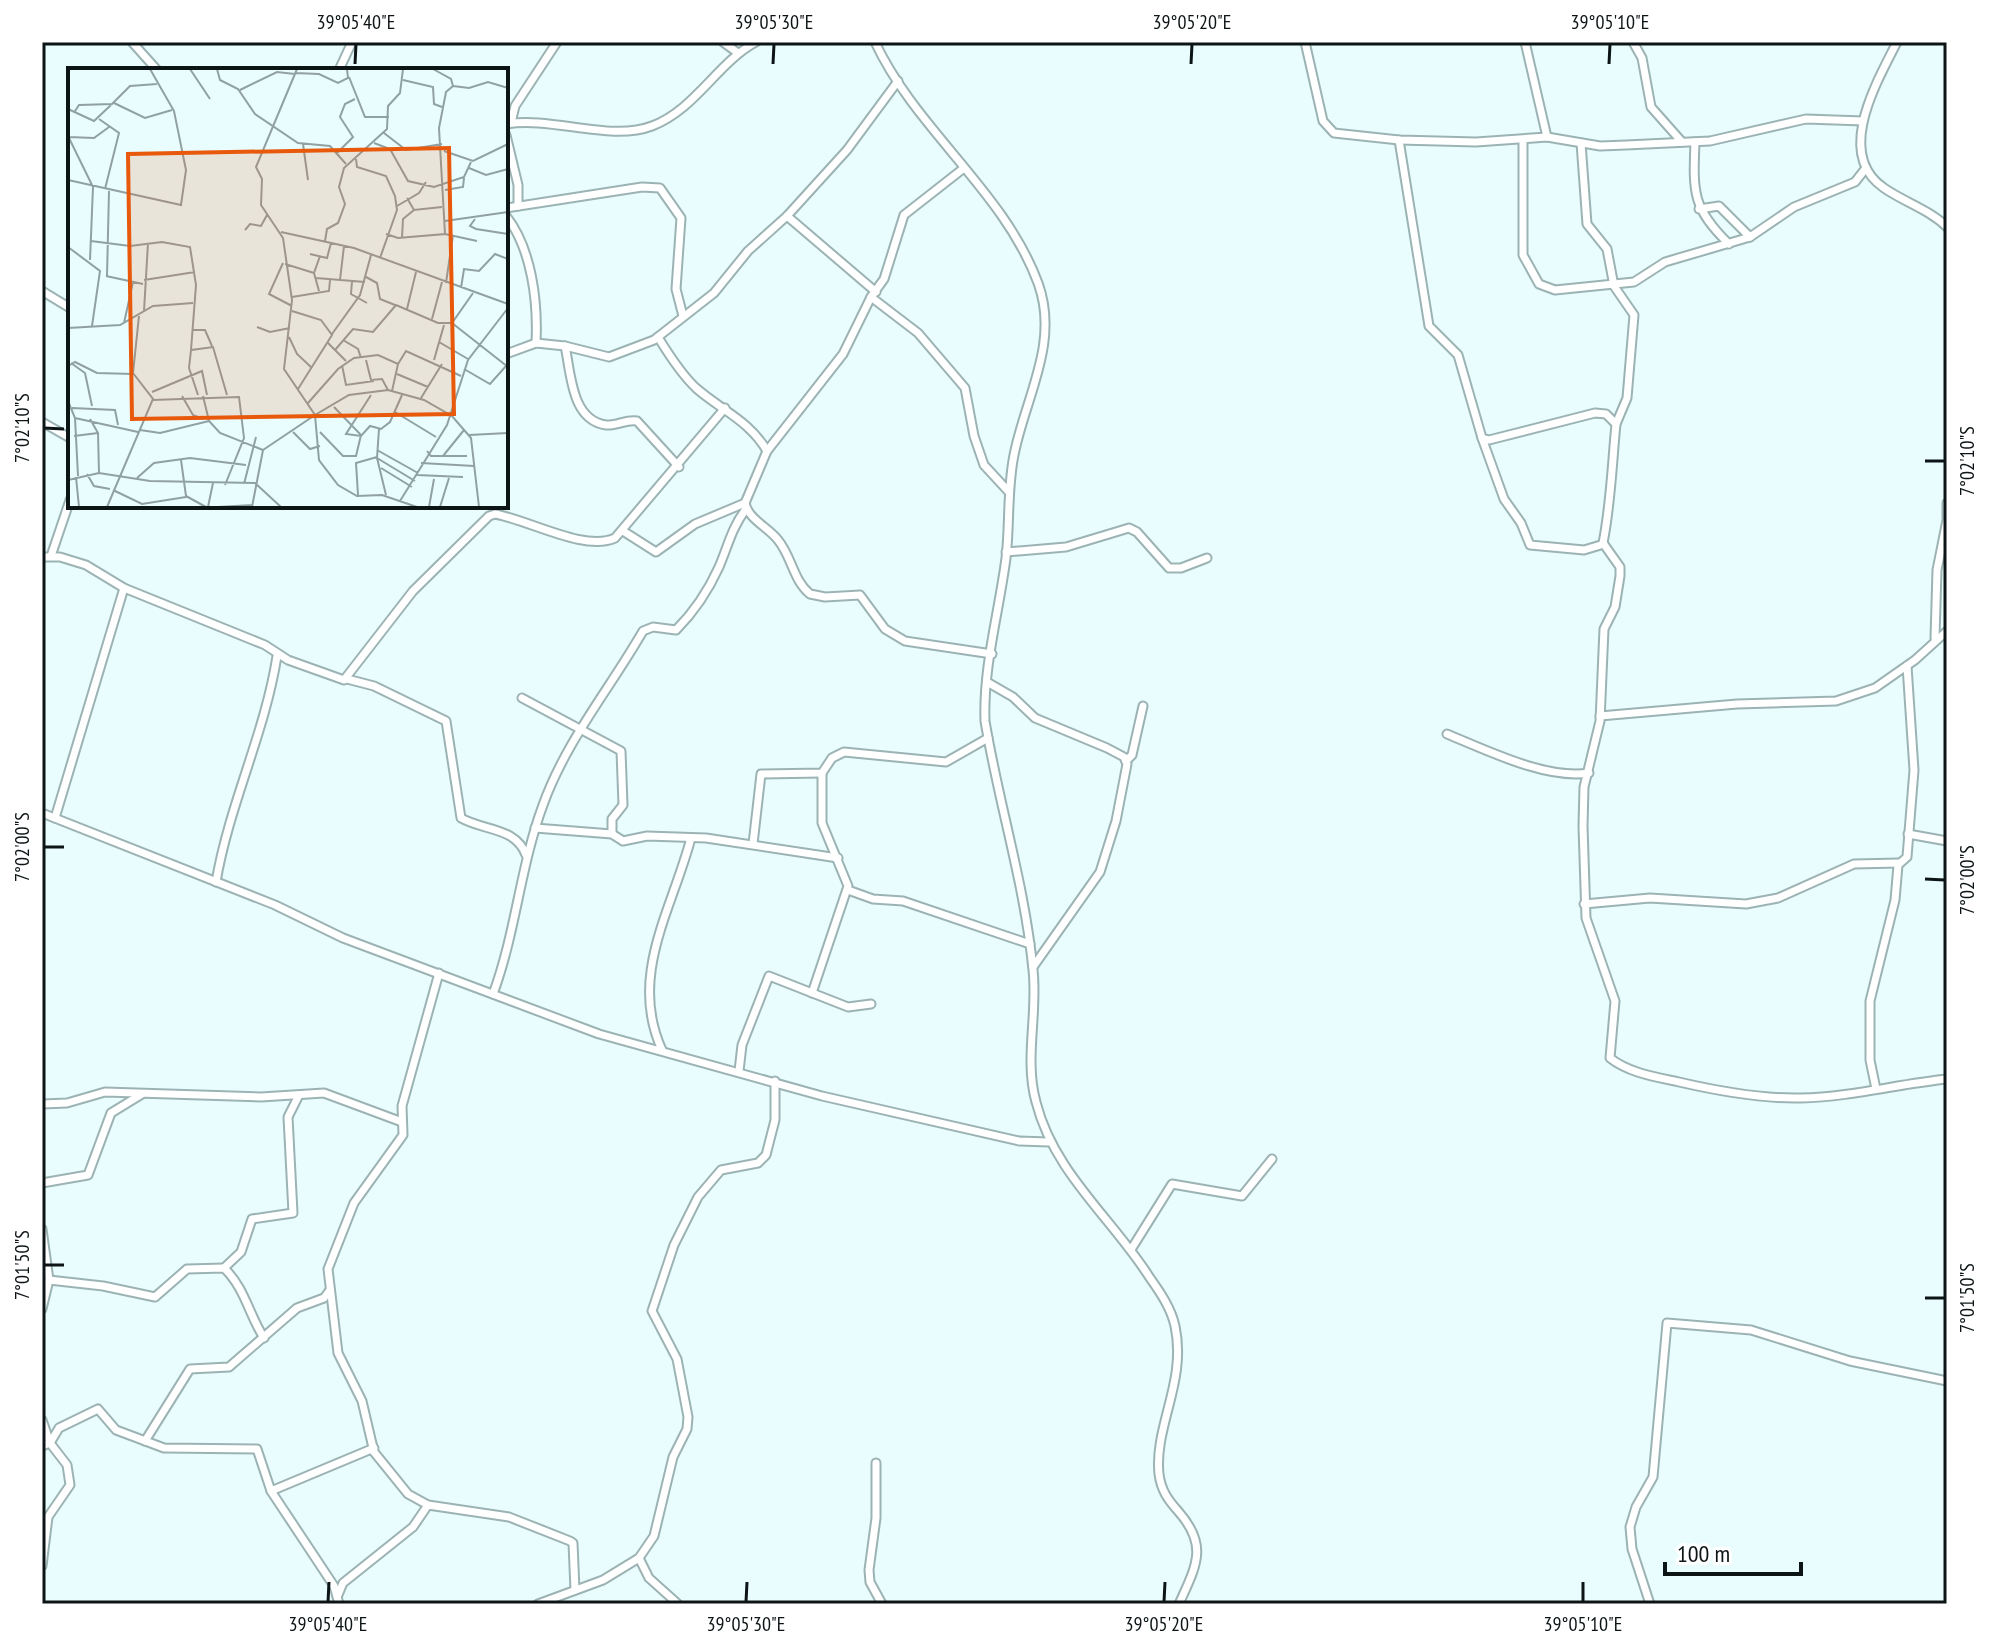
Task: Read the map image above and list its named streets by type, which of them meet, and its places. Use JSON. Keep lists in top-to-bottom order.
{
  "scale_bar": "100 m",
  "coordinates": [
    "39°05'40\"E",
    "39°05'30\"E",
    "39°05'20\"E",
    "39°05'10\"E",
    "7°02'10\"S",
    "7°02'00\"S",
    "7°01'50\"S"
  ]
}
